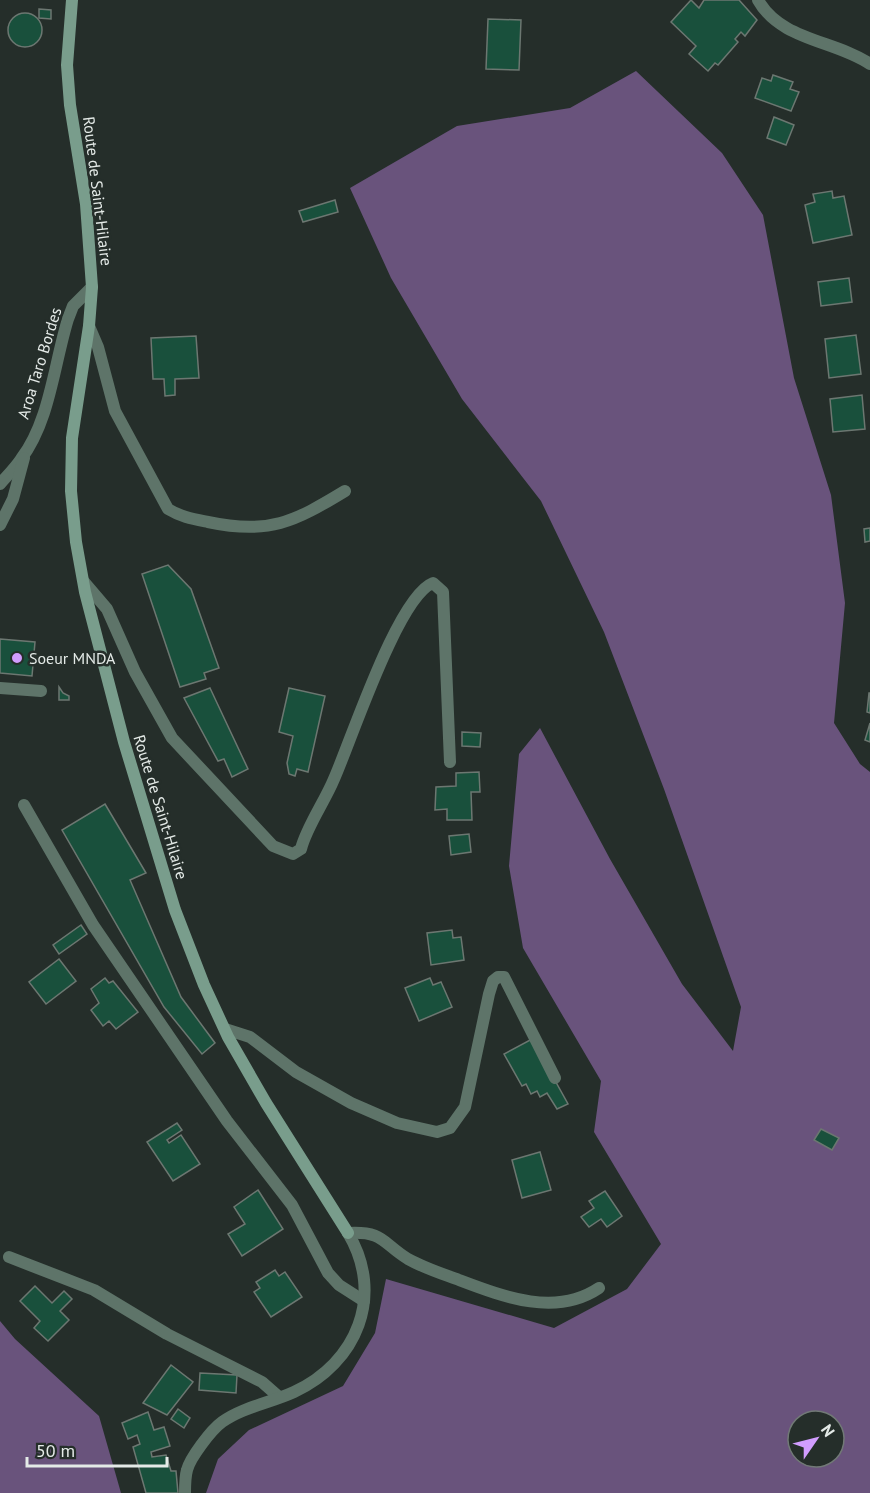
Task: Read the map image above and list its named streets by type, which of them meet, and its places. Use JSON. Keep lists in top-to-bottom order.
{
  "streets": {
    "main road": ["Route de Saint-Hilaire"],
    "street": ["Aroa Taro Bordes"]
  },
  "crossings": [
    ["Route de Saint-Hilaire", "Aroa Taro Bordes"]
  ],
  "places": ["Soeur MNDA"],
  "scale_bar": "50 m",
  "north": "top right"
}
